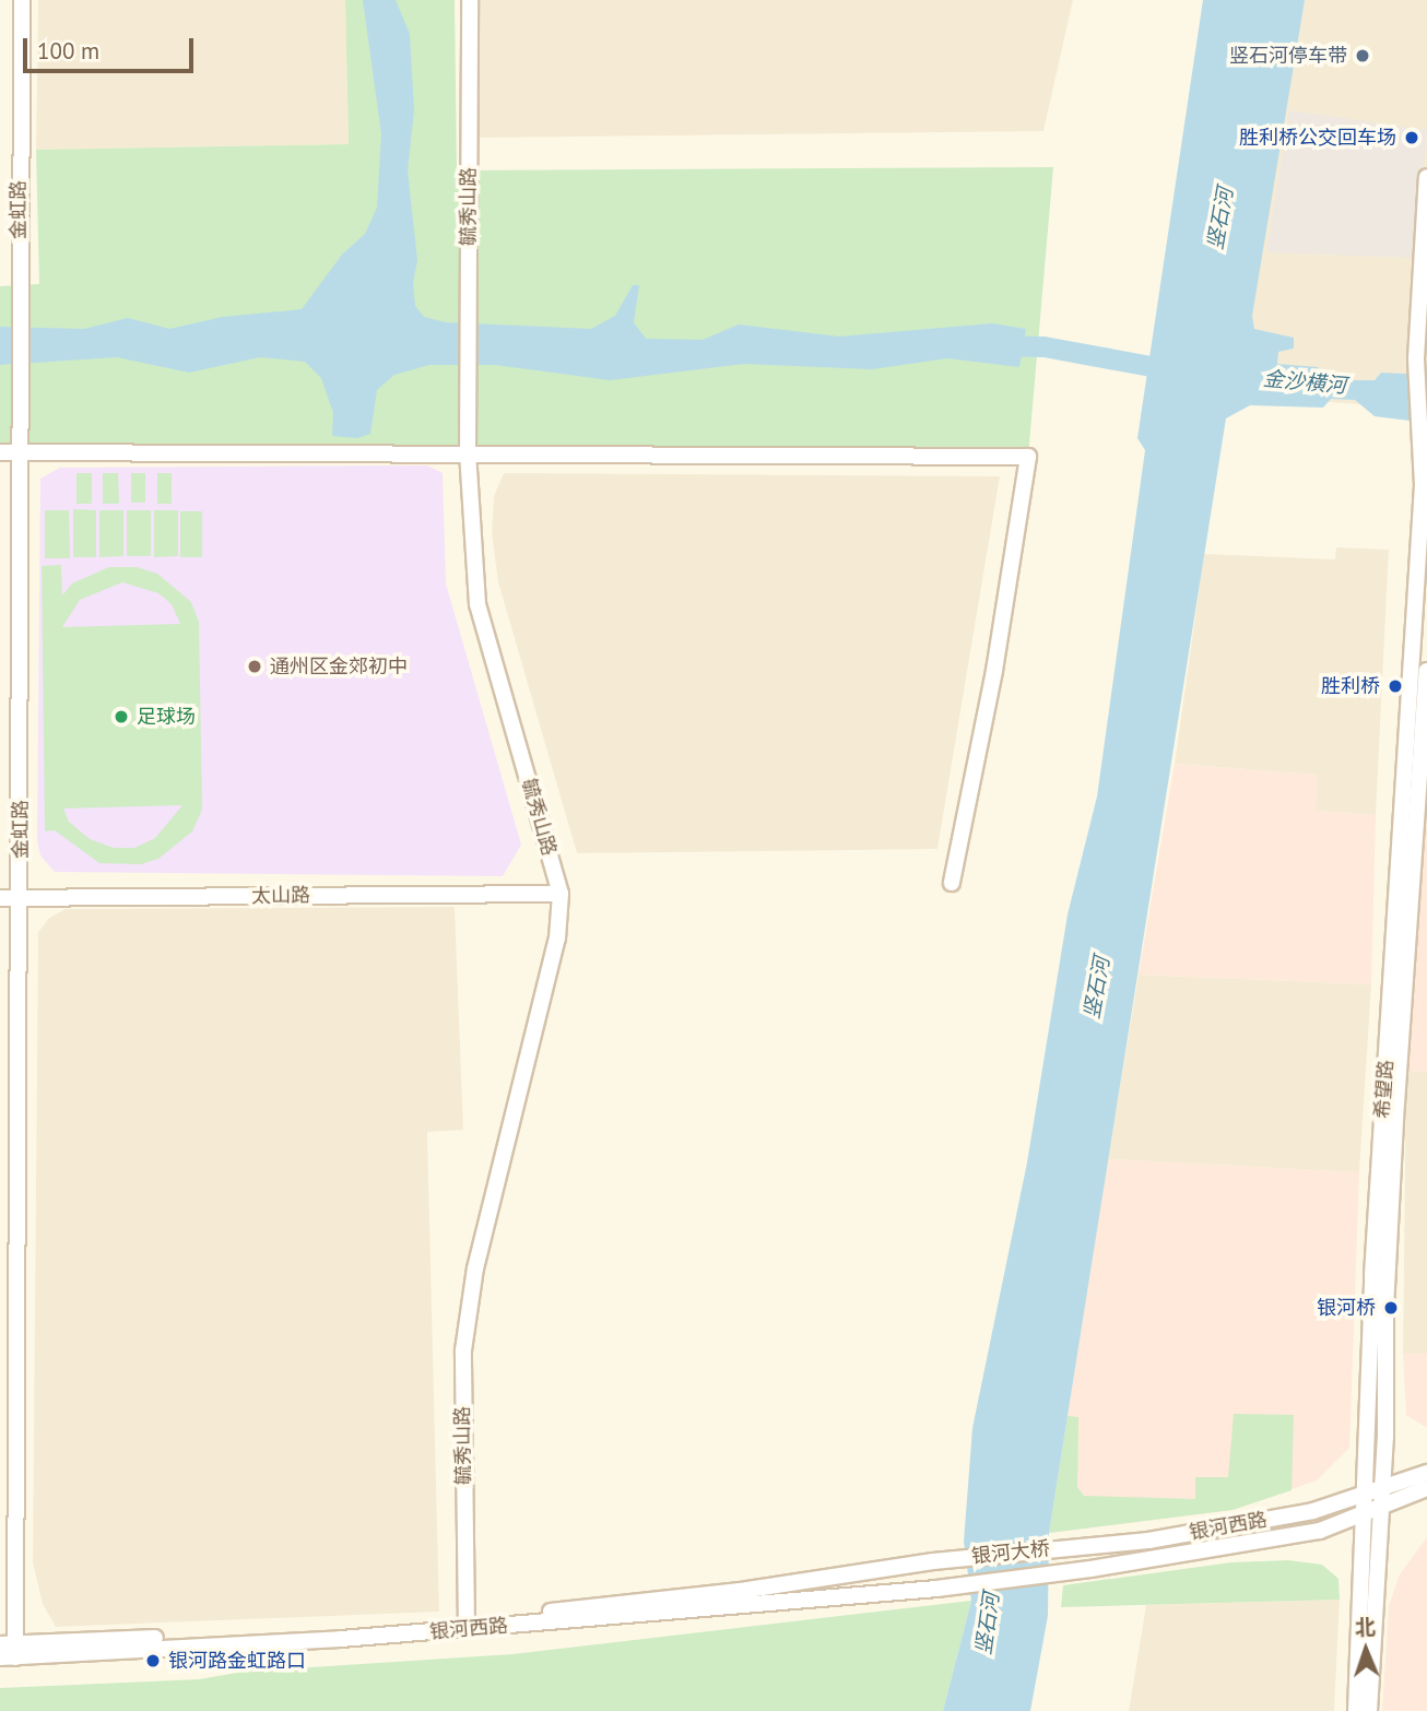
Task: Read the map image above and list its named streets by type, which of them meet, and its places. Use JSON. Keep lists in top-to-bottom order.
{
  "streets": {
    "street": [
      "毓秀山路",
      "金虹路",
      "太山路",
      "希望路",
      "银河西路",
      "银河大桥"
    ]
  },
  "crossings": [
    ["毓秀山路", "太山路"],
    ["毓秀山路", "银河西路"],
    ["金虹路", "太山路"],
    ["金虹路", "银河西路"],
    ["希望路", "银河西路"],
    ["银河西路", "银河大桥"]
  ],
  "water": ["竖石河", "金沙横河"],
  "places": [
    "竖石河停车带",
    "胜利桥公交回车场",
    "通州区金郊初中",
    "胜利桥",
    "足球场",
    "银河桥",
    "银河路金虹路口"
  ],
  "scale_bar": "100 m",
  "north": "top"
}
